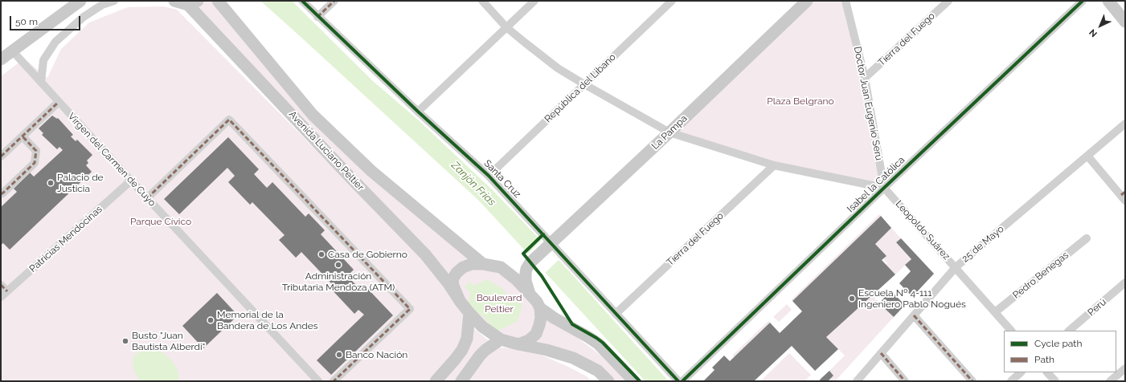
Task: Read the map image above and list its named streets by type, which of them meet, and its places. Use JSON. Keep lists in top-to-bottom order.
{
  "streets": {
    "main road": ["La Pampa", "Avenida Luciano Peltier"],
    "street": [
      "Tierra del Fuego",
      "República del Libano",
      "Doctor Juan Eugenio Serú",
      "Virgen del Carmen de Cuyo",
      "Santa Cruz",
      "Isabel la Católica",
      "Leopoldo Suárez",
      "Patricias Mendocinas",
      "25 de Mayo",
      "Pedro Benegas",
      "Perú"
    ]
  },
  "crossings": [
    ["Tierra del Fuego", "Doctor Juan Eugenio Serú"],
    ["Tierra del Fuego", "Santa Cruz"],
    ["República del Libano", "Santa Cruz"],
    ["Doctor Juan Eugenio Serú", "Isabel la Católica"],
    ["Doctor Juan Eugenio Serú", "Leopoldo Suárez"],
    ["La Pampa", "Avenida Luciano Peltier"],
    ["La Pampa", "Santa Cruz"],
    ["Virgen del Carmen de Cuyo", "Patricias Mendocinas"],
    ["Isabel la Católica", "Leopoldo Suárez"],
    ["Leopoldo Suárez", "25 de Mayo"],
    ["Leopoldo Suárez", "Pedro Benegas"]
  ],
  "water": ["Zanjón Frías"],
  "parks": ["Plaza Belgrano", "Parque Cívico", "Boulevard Peltier"],
  "places": [
    "Palacio de Justicia",
    "Casa de Gobierno",
    "Administración Tributaria Mendoza (ATM)",
    "Escuela Nº 4-111 Ingeniero Pablo Nogués",
    "Memorial de la Bandera de Los Andes",
    "Busto \"Juan Bautista Alberdi\"",
    "Banco Nación"
  ],
  "legend": ["Cycle path", "Path"],
  "scale_bar": "50 m",
  "north": "bottom left"
}
